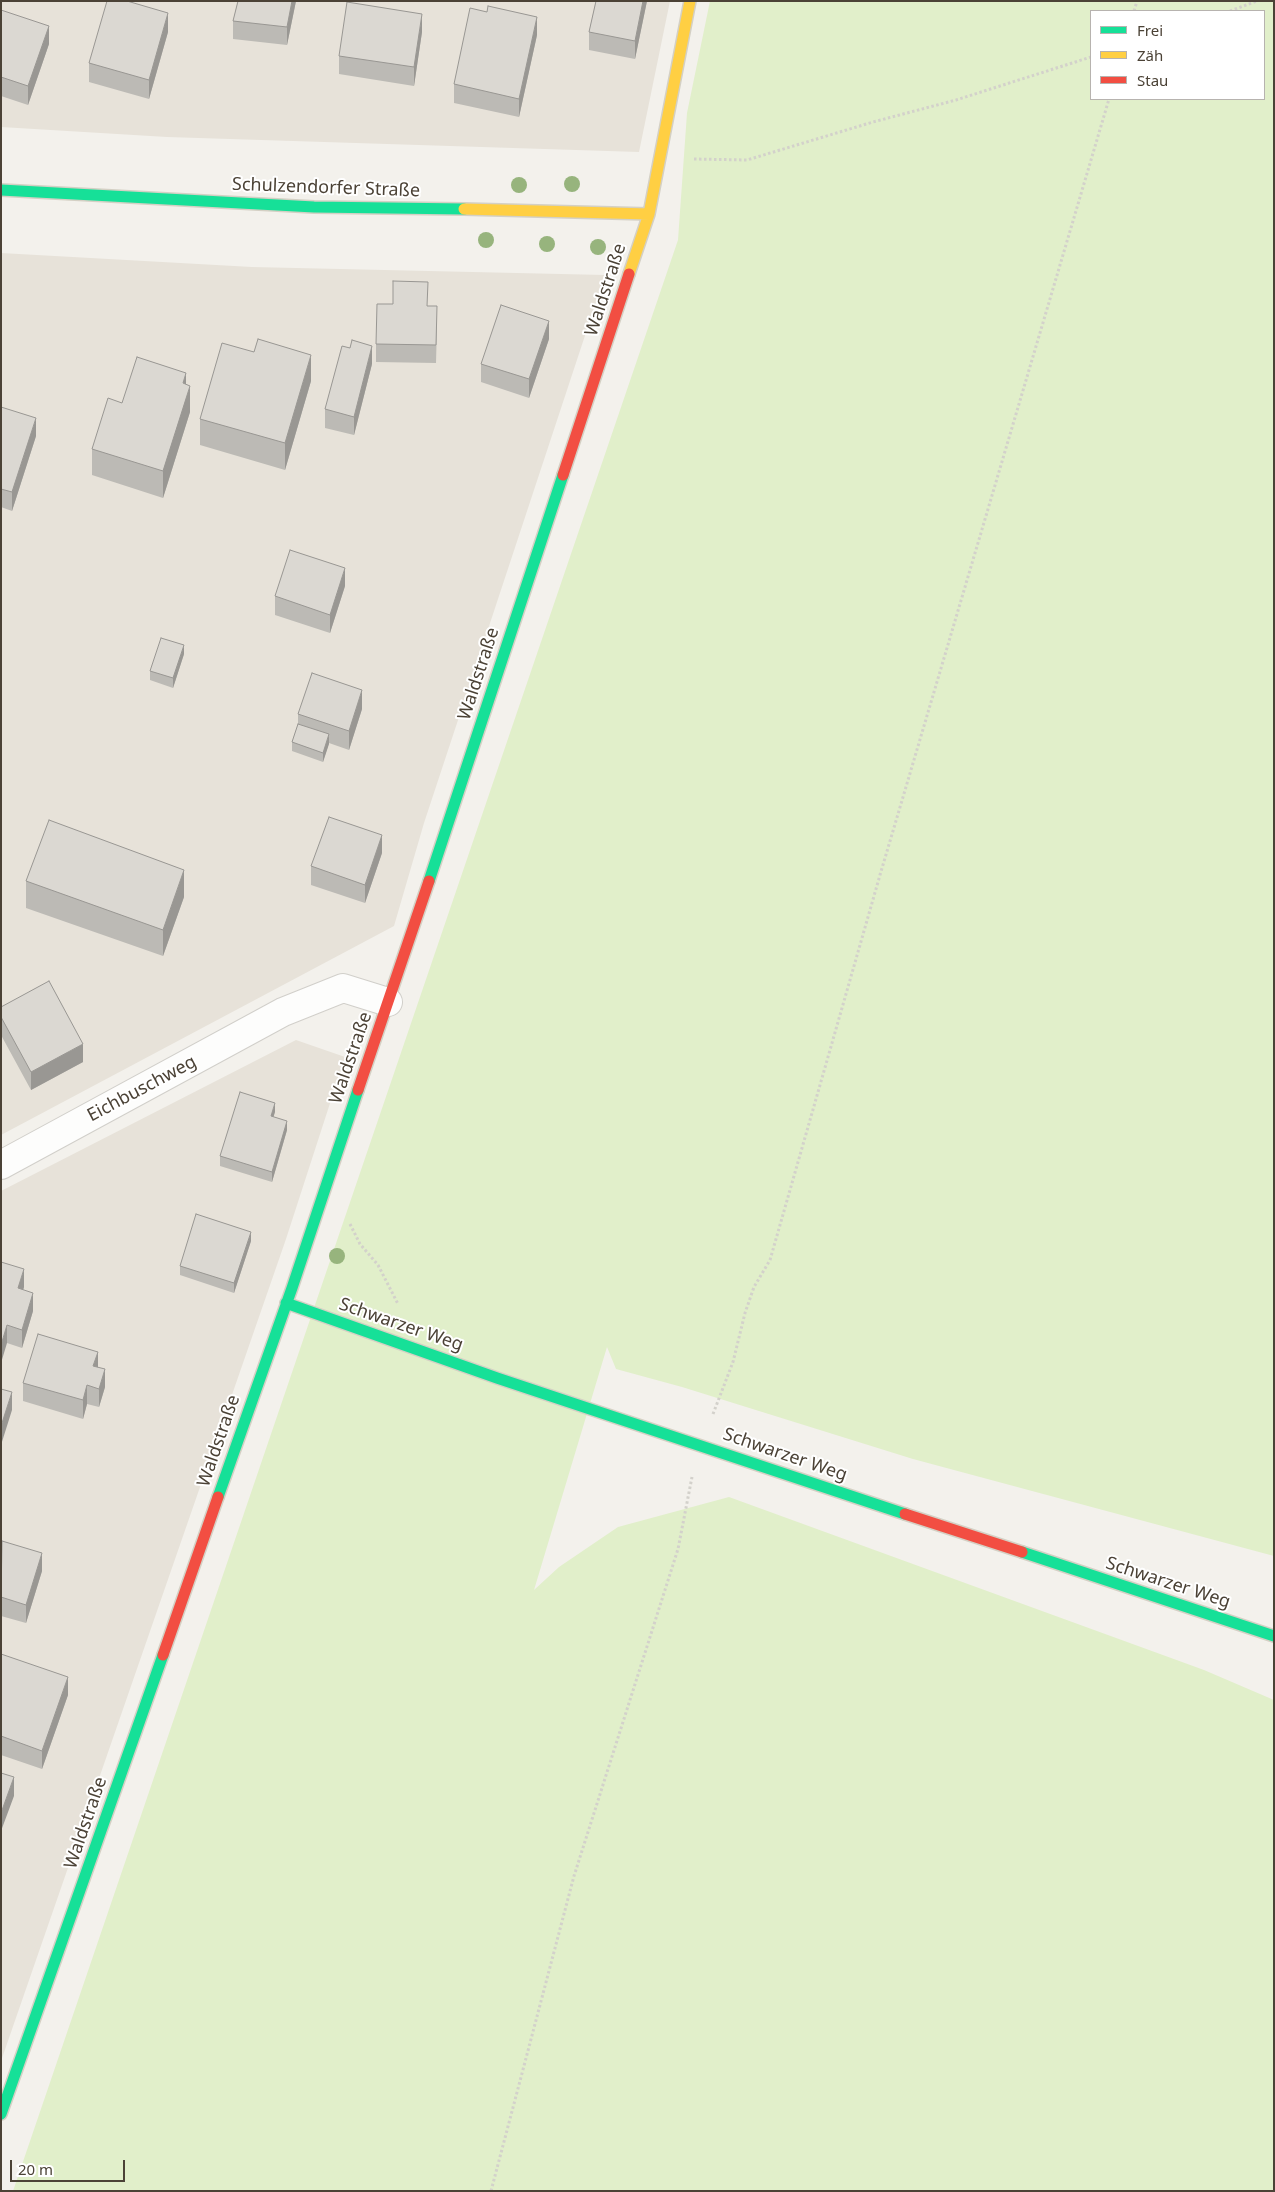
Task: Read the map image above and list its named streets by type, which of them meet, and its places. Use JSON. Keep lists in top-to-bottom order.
{
  "streets": {
    "street": [
      "Schulzendorfer Straße",
      "Waldstraße",
      "Eichbuschweg",
      "Schwarzer Weg"
    ]
  },
  "crossings": [
    ["Schulzendorfer Straße", "Waldstraße"],
    ["Waldstraße", "Eichbuschweg"],
    ["Waldstraße", "Schwarzer Weg"]
  ],
  "legend": ["Frei", "Zäh", "Stau"],
  "scale_bar": "20 m"
}
